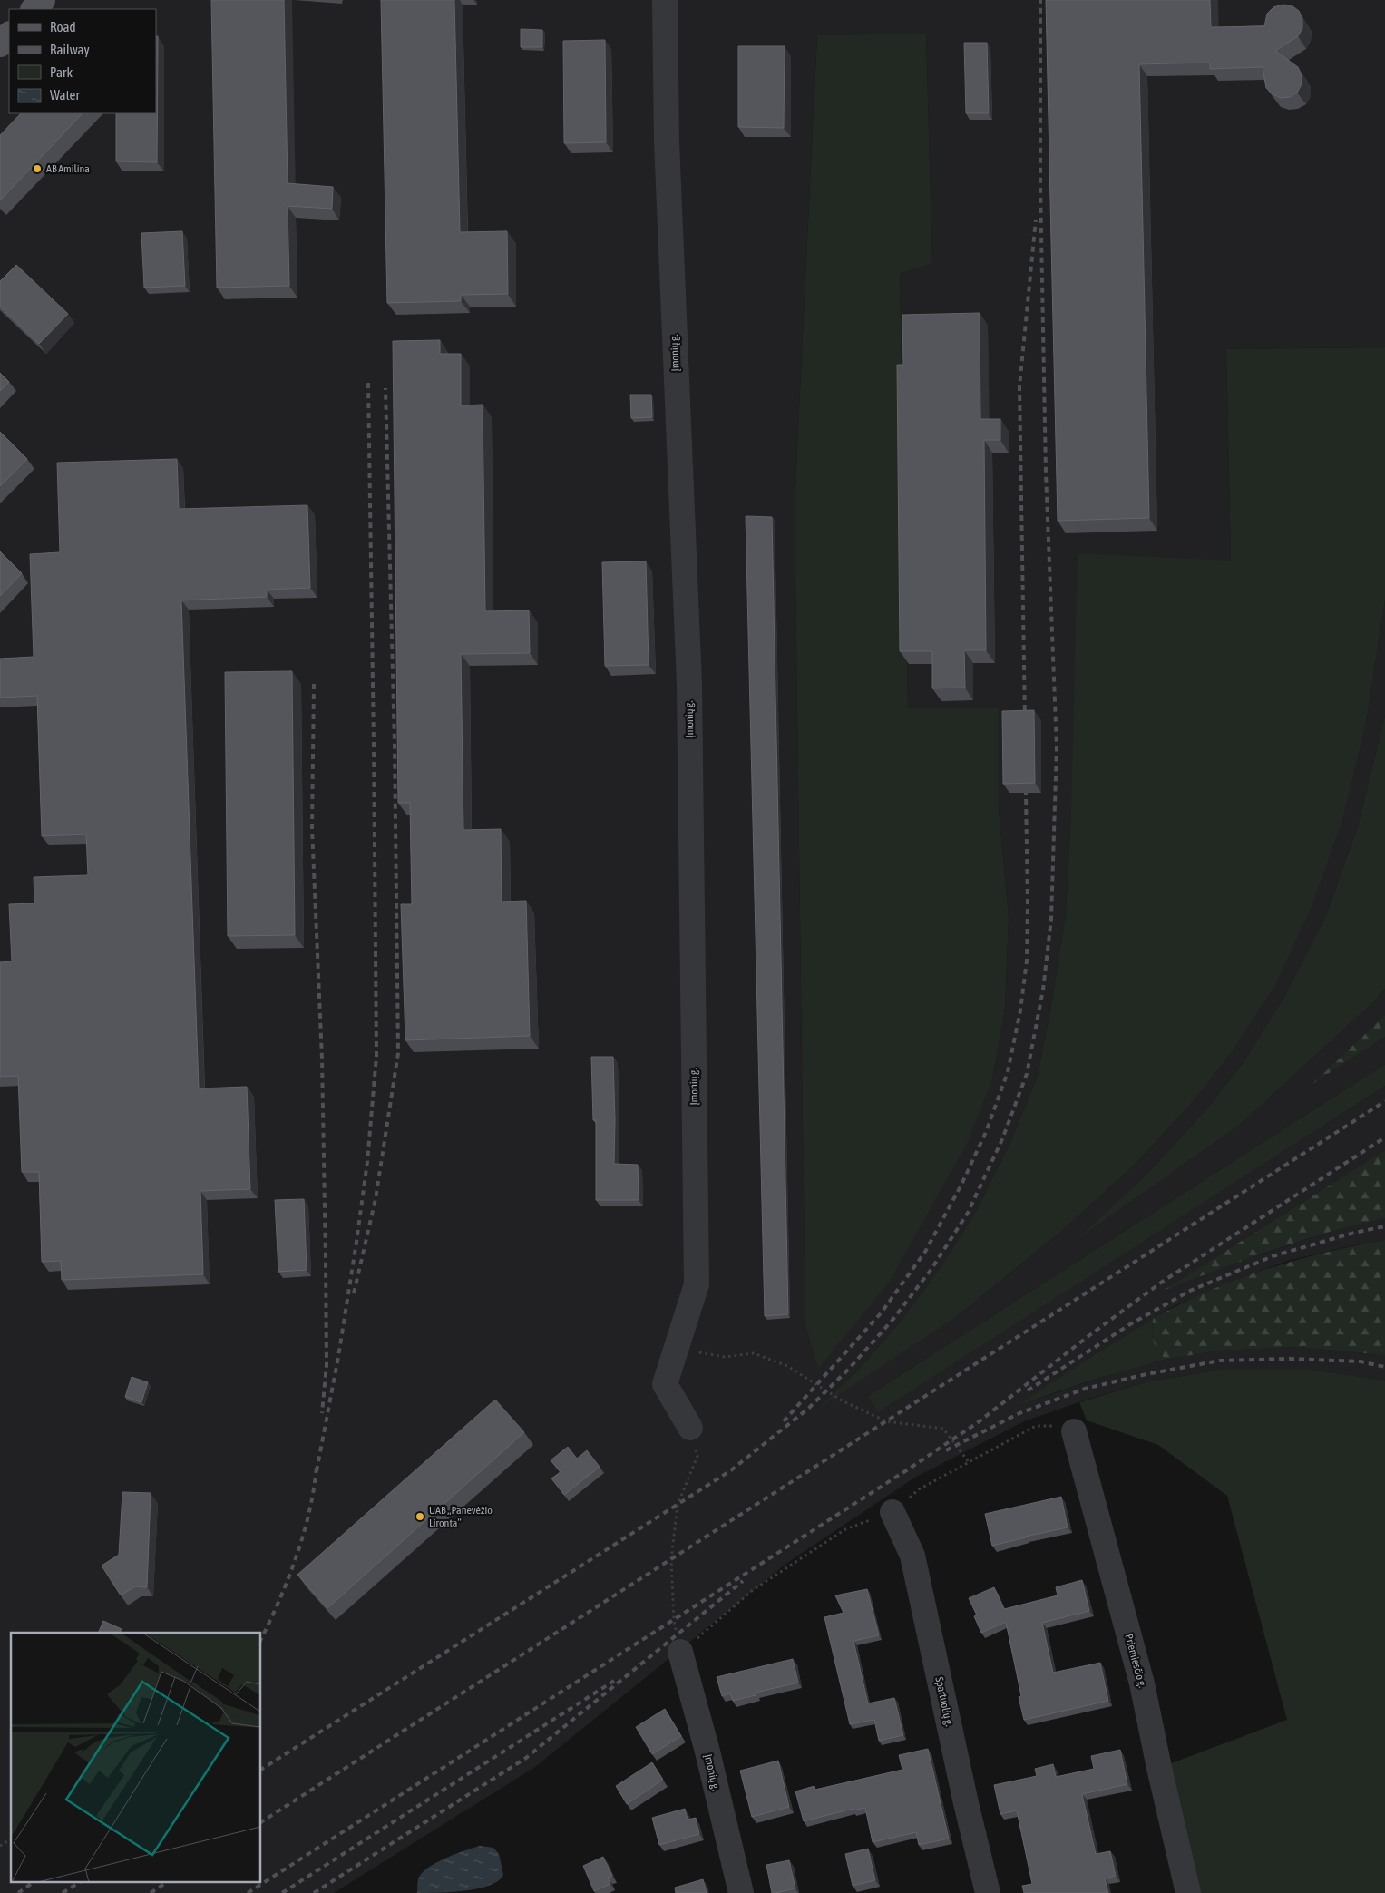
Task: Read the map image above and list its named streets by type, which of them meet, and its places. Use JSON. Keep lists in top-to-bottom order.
{
  "streets": {
    "street": ["Įmonių g.", "Priemiesčio g.", "Spartuolių g."]
  },
  "places": ["AB Amilina", "UAB „Panevėžio Lironta“"],
  "legend": [
    "Road",
    "Railway",
    "Park",
    "Water"
  ]
}
